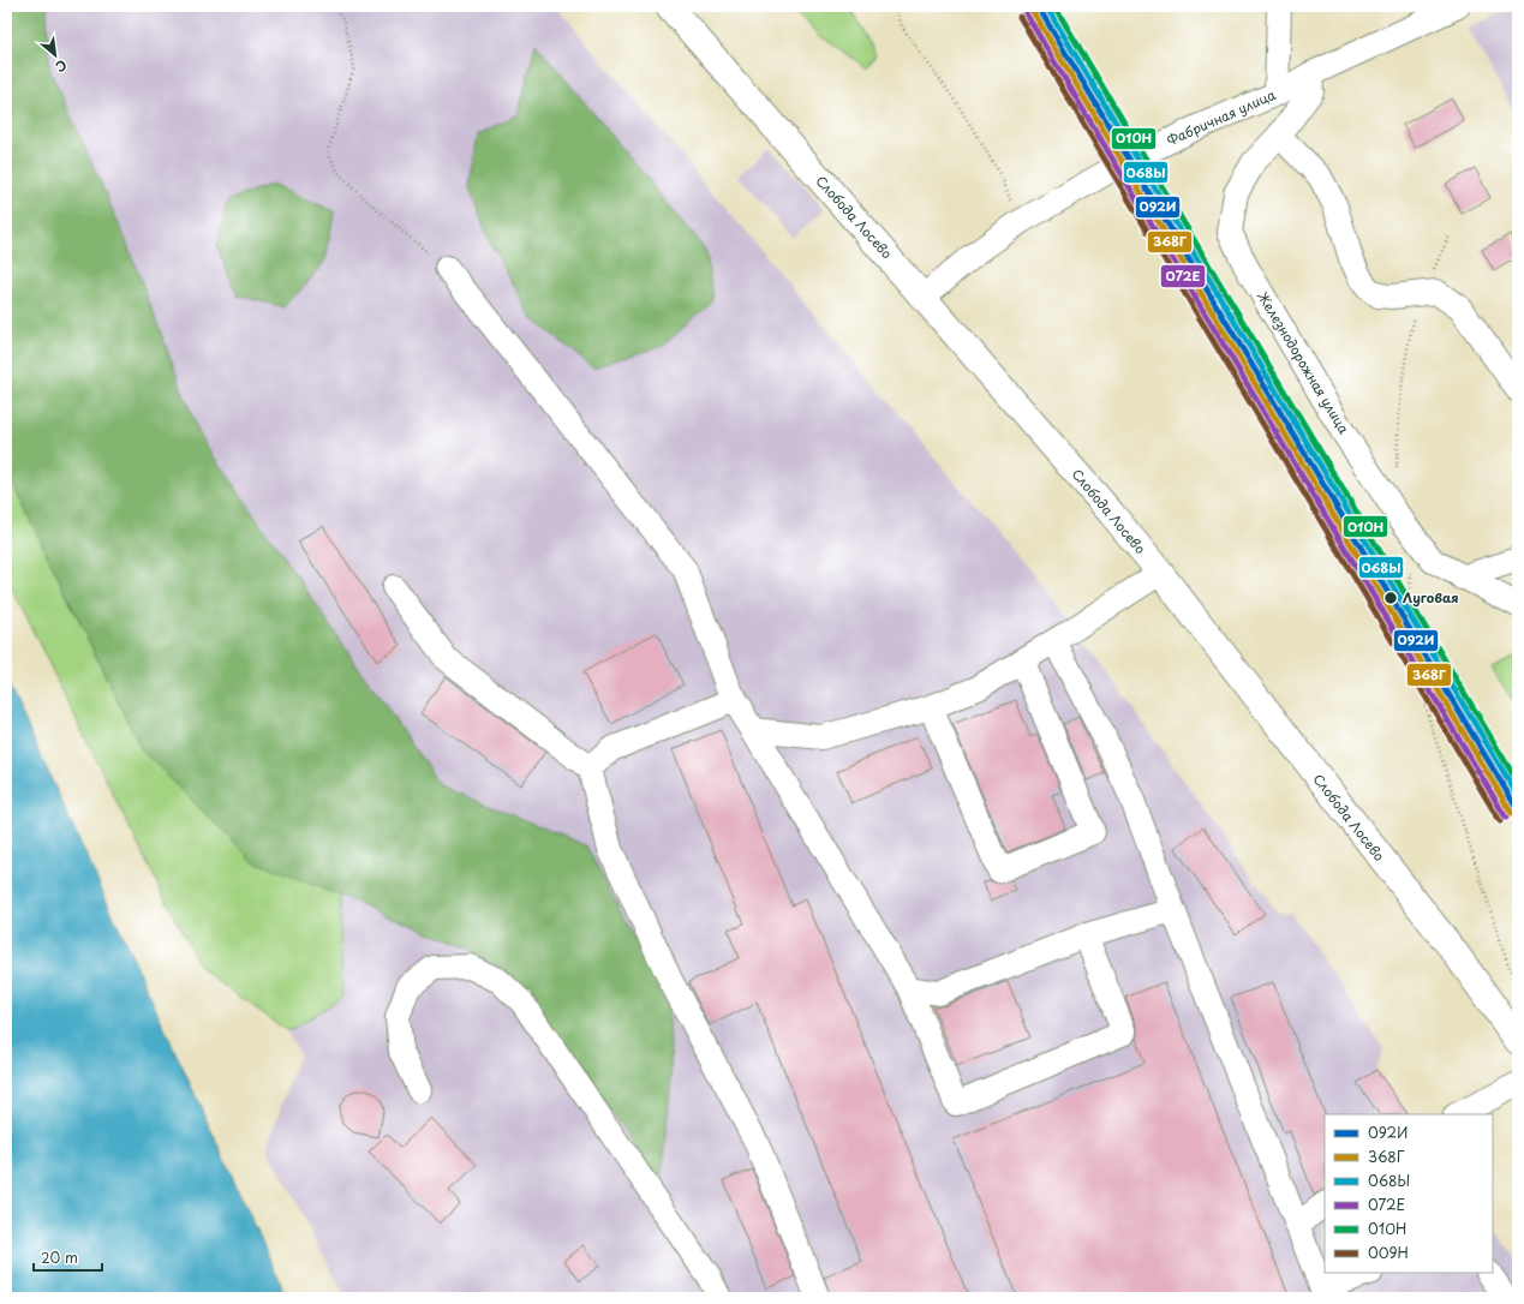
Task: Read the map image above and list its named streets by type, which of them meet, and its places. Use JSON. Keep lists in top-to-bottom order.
{
  "streets": {
    "main road": ["Слобода Лосево"],
    "street": ["Фабричная улица", "Железнодорожная улица"]
  },
  "crossings": [
    ["Фабричная улица", "Слобода Лосево"],
    ["Фабричная улица", "Железнодорожная улица"]
  ],
  "places": ["Луговая"],
  "lines": [
    "transit line 092И",
    "transit line 068Ы",
    "transit line 010Н",
    "transit line 368Г",
    "transit line 072Е",
    "transit line 009Н"
  ],
  "legend": [
    "092И",
    "368Г",
    "068Ы",
    "072Е",
    "010Н",
    "009Н"
  ],
  "scale_bar": "20 m",
  "north": "bottom right"
}
